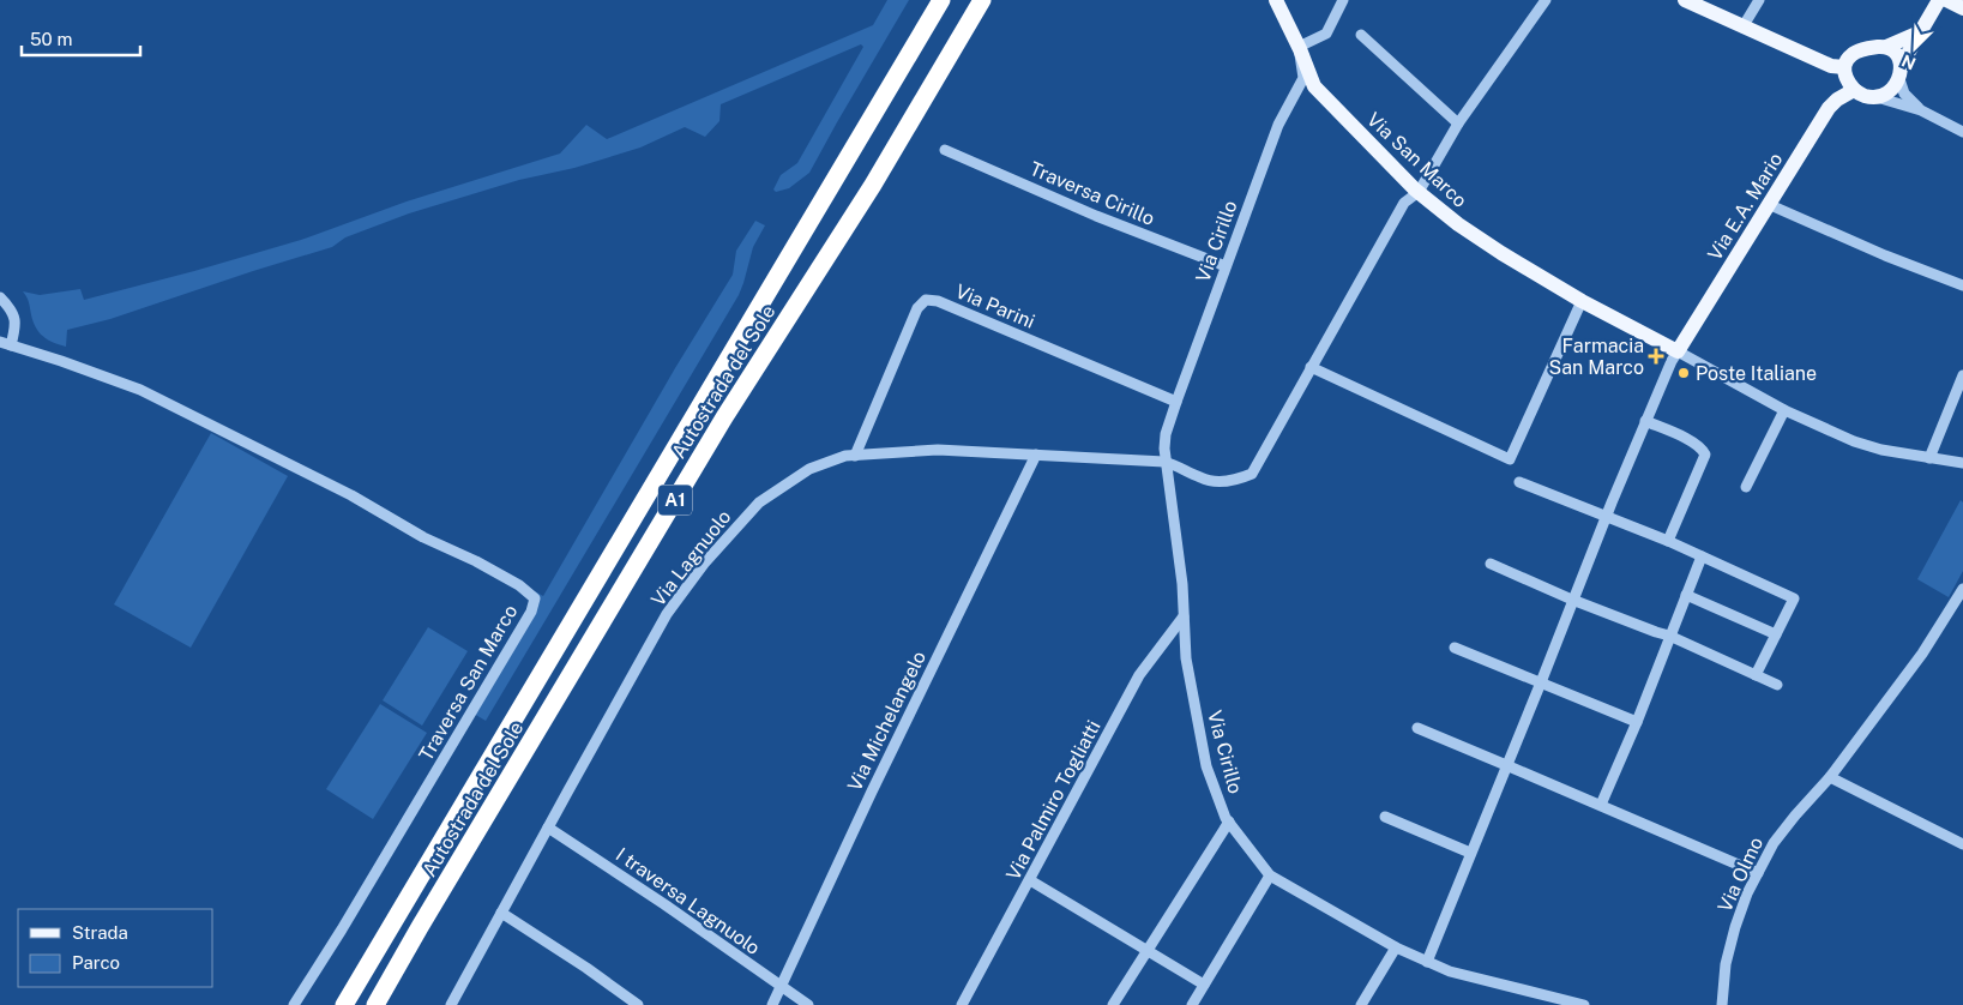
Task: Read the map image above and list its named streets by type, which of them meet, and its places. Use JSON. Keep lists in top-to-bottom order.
{
  "streets": {
    "highway": ["Autostrada del Sole", "A1"],
    "main road": ["Via San Marco", "Via E.A. Mario"],
    "street": [
      "Traversa Cirillo",
      "Via Cirillo",
      "Via Parini",
      "Via Lagnuolo",
      "Traversa San Marco",
      "Via Michelangelo",
      "Via Palmiro Togliatti",
      "Via Olmo",
      "I traversa Lagnuolo"
    ]
  },
  "crossings": [
    ["Via San Marco", "Via E.A. Mario"],
    ["Via San Marco", "Via Cirillo"],
    ["Traversa Cirillo", "Via Cirillo"],
    ["Via Cirillo", "Via Parini"],
    ["Via Cirillo", "Via Lagnuolo"],
    ["Via Cirillo", "Via Palmiro Togliatti"],
    ["Via Parini", "Via Lagnuolo"],
    ["Via Lagnuolo", "Via Michelangelo"],
    ["Via Lagnuolo", "I traversa Lagnuolo"],
    ["Via Michelangelo", "I traversa Lagnuolo"]
  ],
  "places": {
    "health": ["Farmacia San Marco"],
    "other": ["Poste Italiane"]
  },
  "legend": ["Strada", "Parco"],
  "scale_bar": "50 m",
  "north": "bottom left"
}
